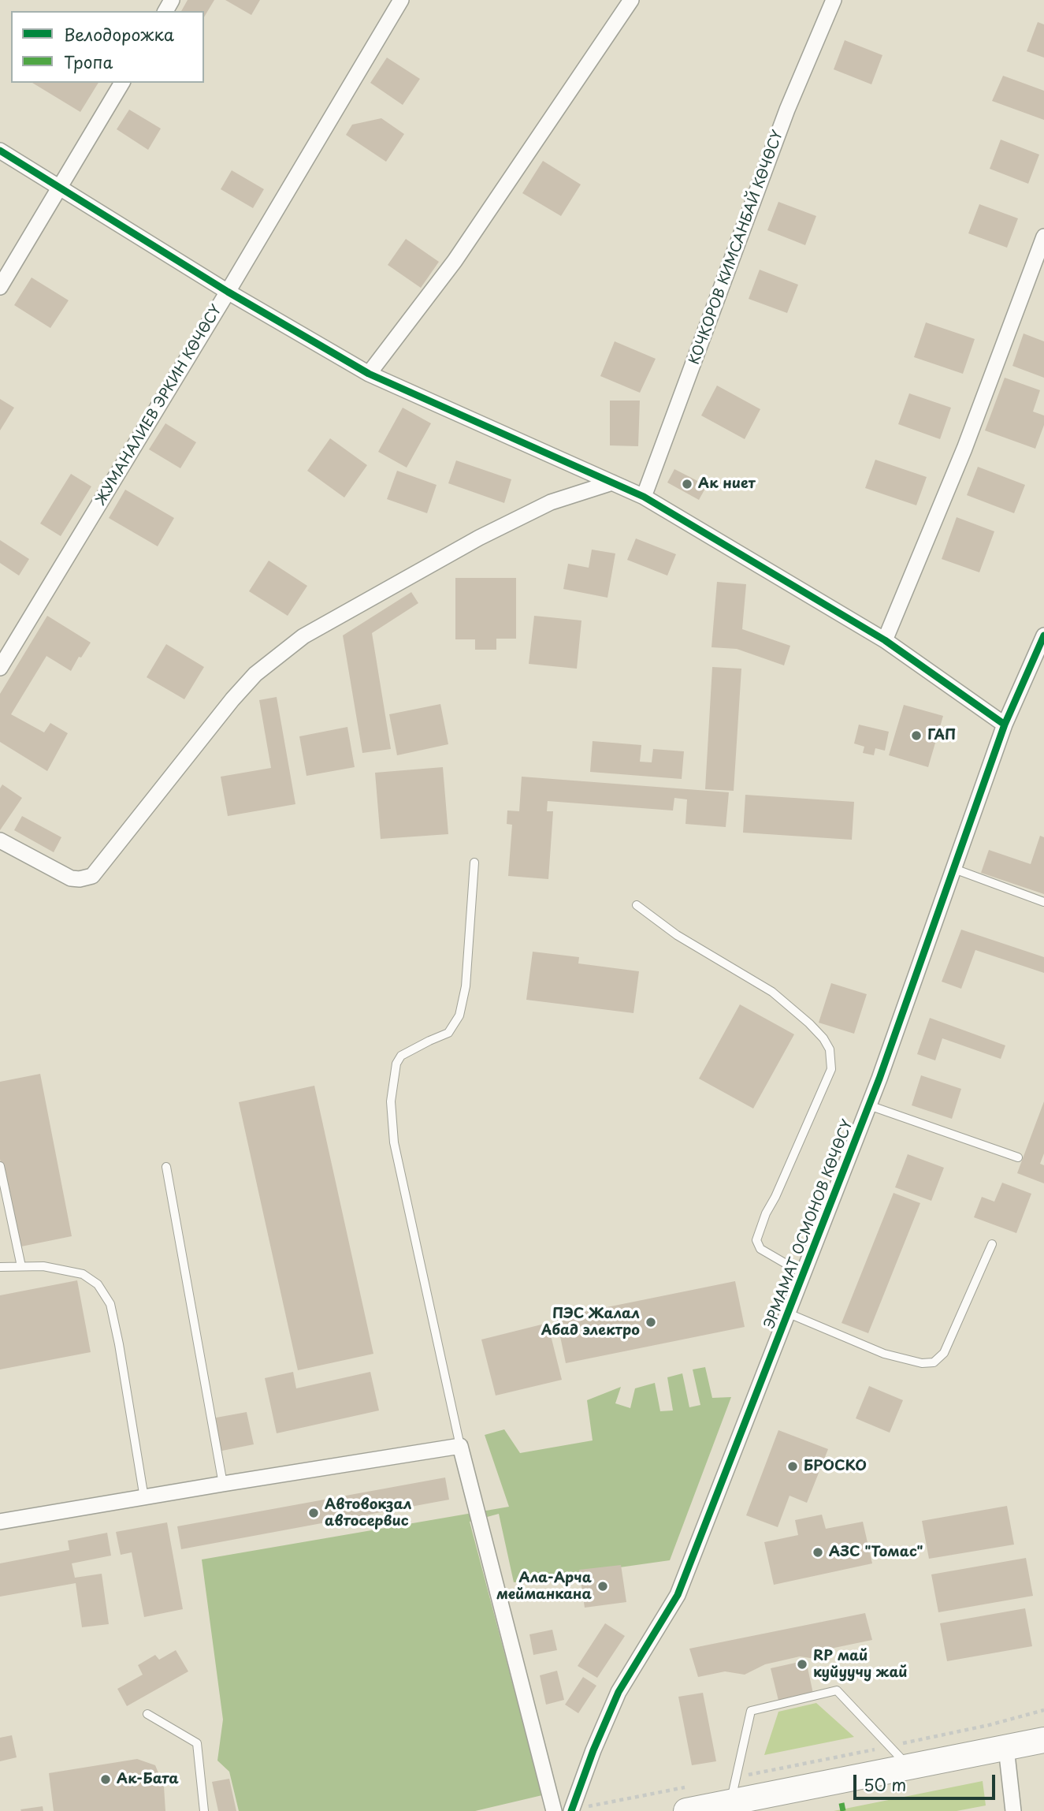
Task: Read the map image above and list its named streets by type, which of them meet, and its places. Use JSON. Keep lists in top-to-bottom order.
{
  "streets": {
    "street": ["КОЧКОРОВ КИМСАНБАЙ КӨЧӨСҮ", "ЖУМАНАЛИЕВ ЭРКИН КӨЧӨСҮ", "ЭРМАМАТ ОСМОНОВ КӨЧӨСҮ"]
  },
  "places": [
    "Ак ниет",
    "ГАП",
    "ПЭС Жалал Абад электро",
    "БРОСКО",
    "Автовокзал автосервис",
    "АЗС \"Томас\"",
    "Ала-Арча мейманкана",
    "RP май куйуучу жай",
    "Ак-Бата"
  ],
  "legend": ["Велодорожка", "Тропа"],
  "scale_bar": "50 m"
}
